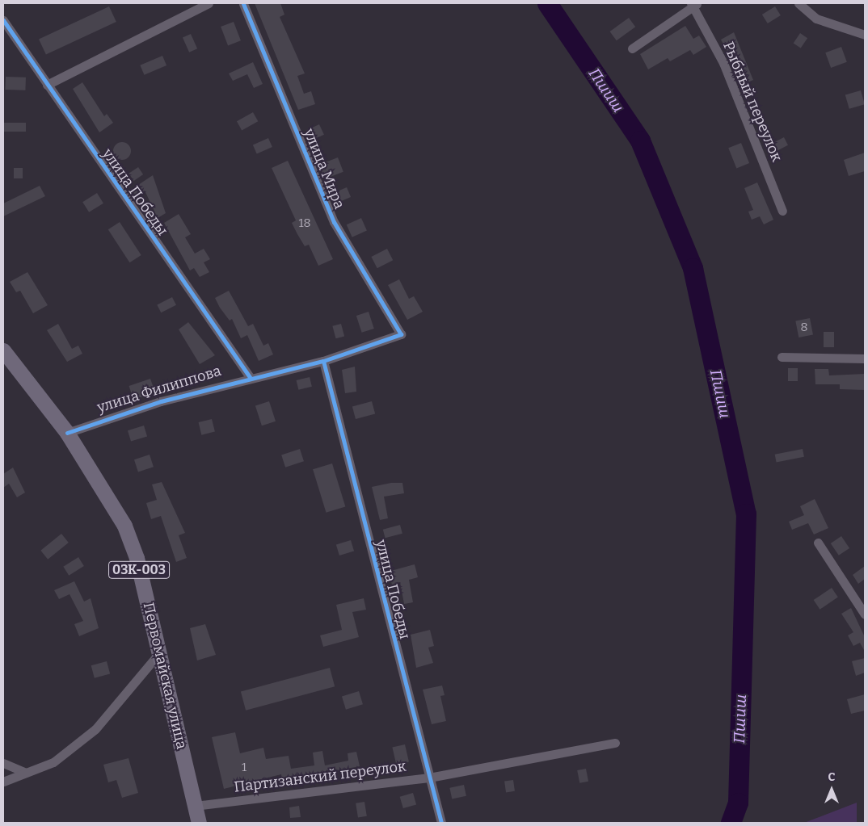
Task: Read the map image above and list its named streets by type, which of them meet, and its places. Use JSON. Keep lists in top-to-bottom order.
{
  "streets": {
    "main road": ["03К-003", "Первомайская улица"],
    "street": [
      "Рыбный переулок",
      "улица Мира",
      "улица Победы",
      "улица Филиппова",
      "Партизанский переулок"
    ]
  },
  "crossings": [
    ["улица Мира", "улица Филиппова"],
    ["улица Победы", "улица Филиппова"],
    ["улица Победы", "Партизанский переулок"],
    ["улица Филиппова", "Первомайская улица"],
    ["Первомайская улица", "Партизанский переулок"]
  ],
  "water": ["Пшиш"],
  "house_numbers": ["18", "8", "1"],
  "north": "top"
}
